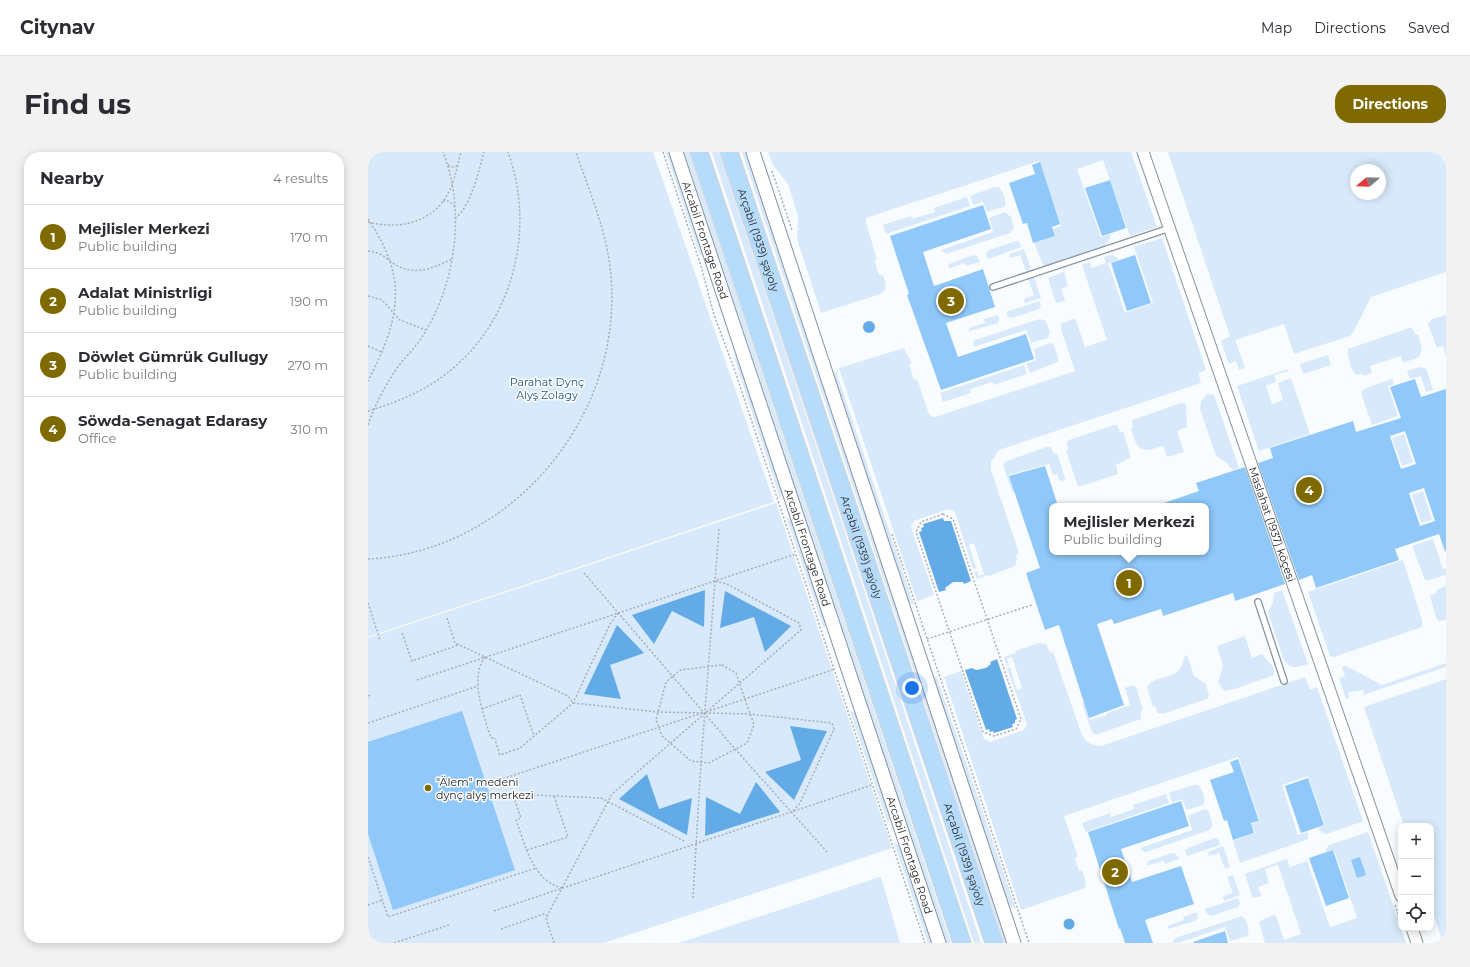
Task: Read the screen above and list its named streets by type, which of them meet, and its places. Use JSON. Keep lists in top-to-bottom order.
{
  "streets": {
    "main road": ["Arçabil (1939) şaýoly"],
    "street": ["Arcabil Frontage Road", "Maslahat (1937) köçesi"]
  },
  "parks": ["Parahat Dynç Alyş Zolagy"],
  "places": ["\"Älem\" medeni dynç alyş merkezi"],
  "north": "left",
  "page": {
    "header": "Citynav",
    "nav": ["Map", "Directions", "Saved"],
    "buttons": "Directions",
    "title": "Find us",
    "heading": ["Nearby", "4 results"],
    "list": [
      {
        "mark": "1",
        "name": "Mejlisler Merkezi",
        "note": "Public building",
        "value": "170 m"
      },
      {
        "mark": "2",
        "name": "Adalat Ministrligi",
        "note": "Public building",
        "value": "190 m"
      },
      {
        "mark": "3",
        "name": "Döwlet Gümrük Gullugy",
        "note": "Public building",
        "value": "270 m"
      },
      {
        "mark": "4",
        "name": "Söwda-Senagat Edarasy",
        "note": "Office",
        "value": "310 m"
      }
    ],
    "pins": [
      "3",
      "4",
      "1",
      "2"
    ],
    "popup": ["Mejlisler Merkezi", "Public building"],
    "map_buttons": ["+", "−"]
  }
}
